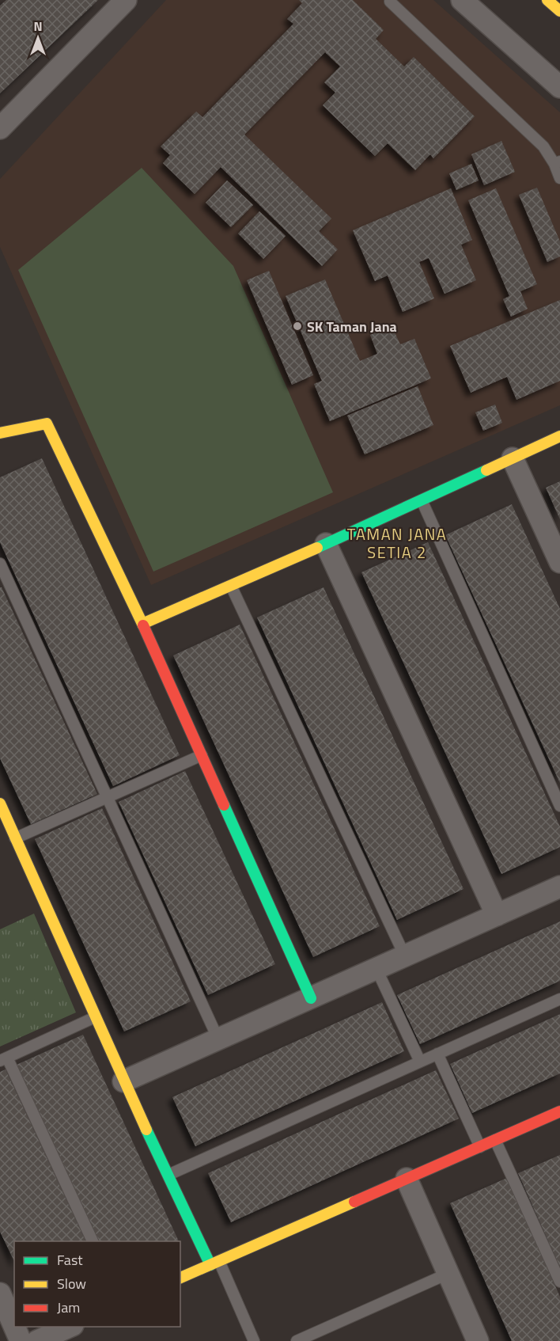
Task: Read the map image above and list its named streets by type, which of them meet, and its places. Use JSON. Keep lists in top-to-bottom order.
{
  "districts": ["TAMAN JANA SETIA 2"],
  "places": ["SK Taman Jana"],
  "legend": ["Fast", "Slow", "Jam"],
  "north": "top"
}
